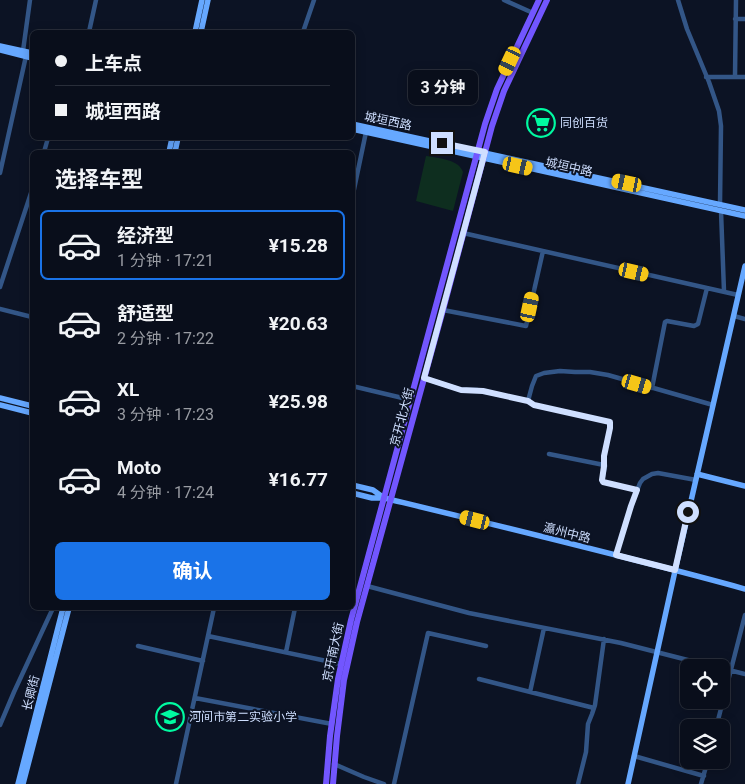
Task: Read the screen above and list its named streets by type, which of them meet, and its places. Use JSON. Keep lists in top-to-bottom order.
{
  "streets": {
    "main road": [
      "城垣西路",
      "城垣中路",
      "京开北大街",
      "瀛州中路",
      "京开南大街",
      "长卿街"
    ]
  },
  "crossings": [
    ["城垣西路", "城垣中路"],
    ["城垣西路", "京开北大街"],
    ["城垣中路", "京开北大街"],
    ["京开北大街", "瀛州中路"],
    ["京开北大街", "京开南大街"],
    ["瀛州中路", "京开南大街"]
  ],
  "places": {
    "supermarket": ["同创百货"],
    "school or university": ["河间市第二实验小学"]
  },
  "page": {
    "banner": ["上车点", "城垣西路"],
    "bubble": "3 分钟",
    "heading": "选择车型",
    "list": [
      {
        "name": "经济型",
        "note": "1 分钟 · 17:21",
        "value": "¥15.28"
      },
      {
        "name": "舒适型",
        "note": "2 分钟 · 17:22",
        "value": "¥20.63"
      },
      {
        "name": "XL",
        "note": "3 分钟 · 17:23",
        "value": "¥25.98"
      },
      {
        "name": "Moto",
        "note": "4 分钟 · 17:24",
        "value": "¥16.77"
      }
    ],
    "buttons": "确认"
  }
}
